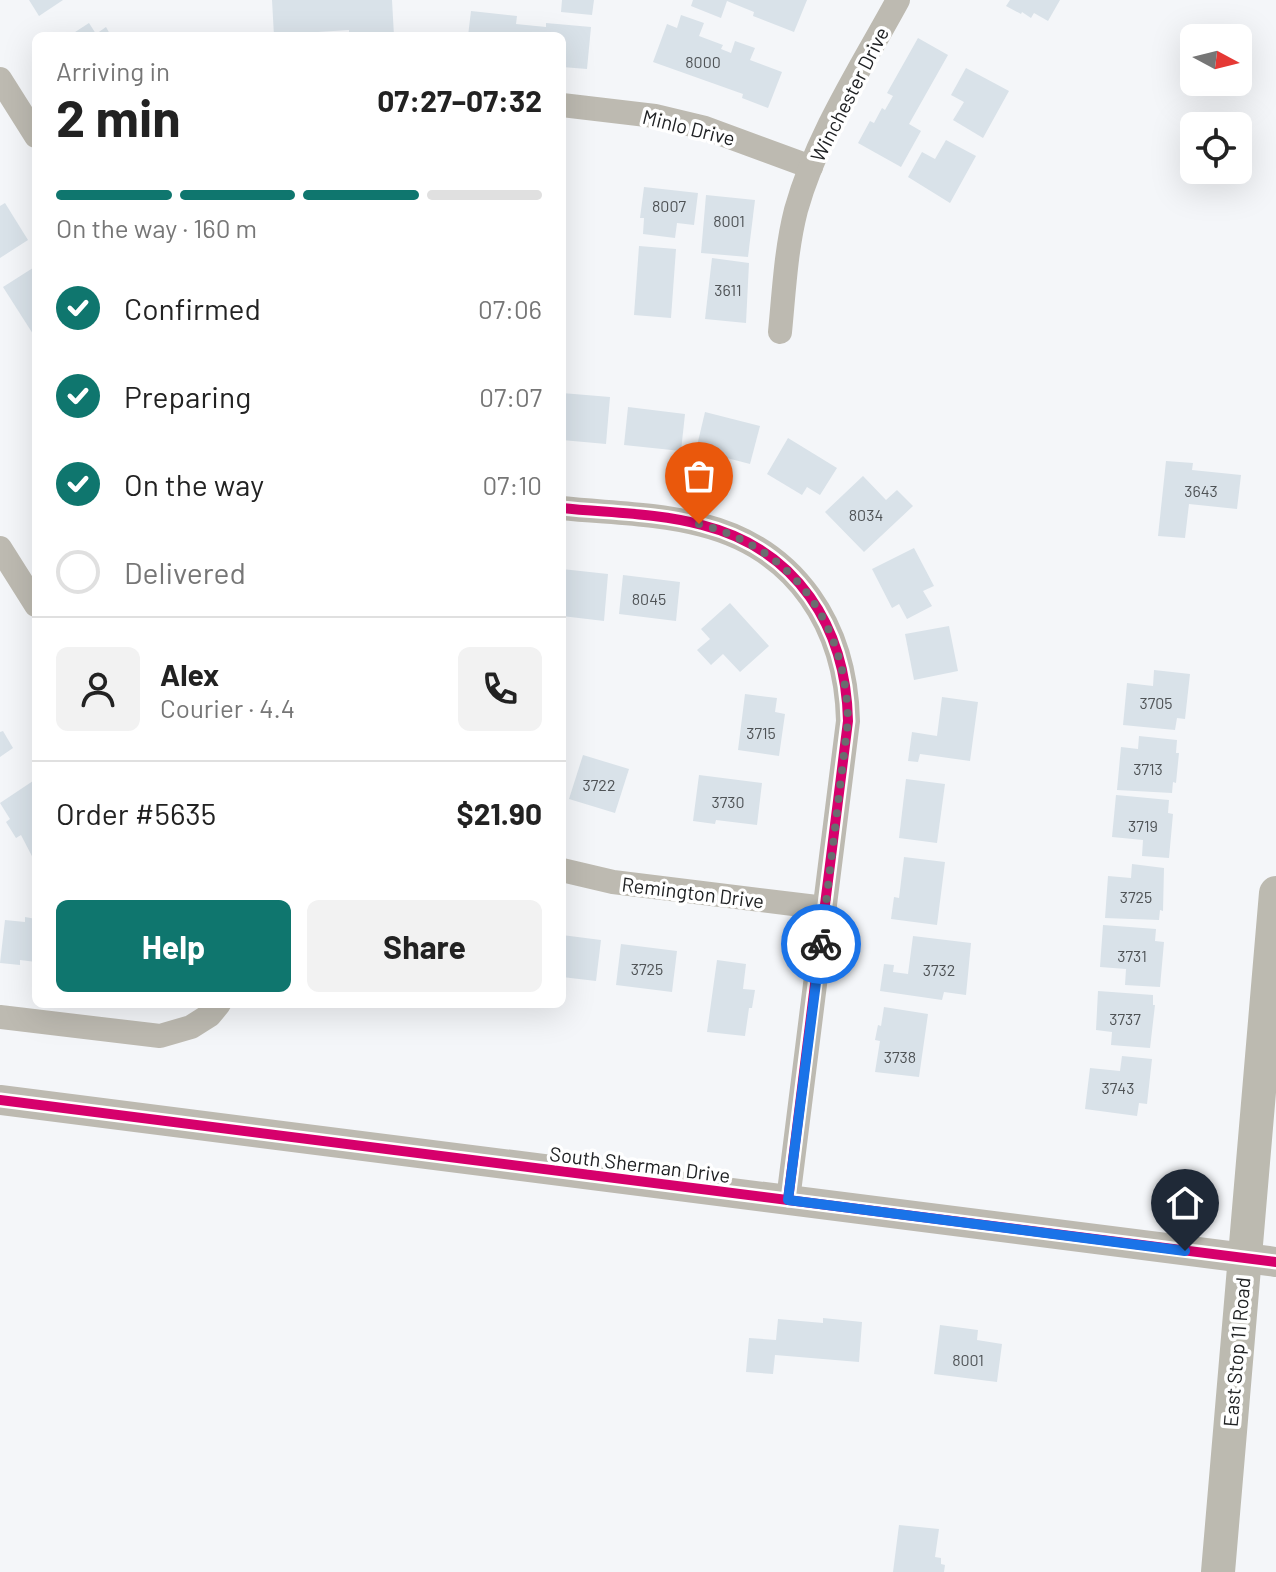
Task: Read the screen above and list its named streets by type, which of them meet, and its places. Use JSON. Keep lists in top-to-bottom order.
{
  "streets": {
    "main road": ["East Stop 11 Road"],
    "street": [
      "Winchester Drive",
      "Minlo Drive",
      "Remington Drive",
      "South Sherman Drive"
    ]
  },
  "crossings": [
    ["Winchester Drive", "Minlo Drive"],
    ["South Sherman Drive", "East Stop 11 Road"]
  ],
  "house_numbers": [
    "8000",
    "8007",
    "8001",
    "3611",
    "3643",
    "8034",
    "8045",
    "3705",
    "3715",
    "3713",
    "3722",
    "3730",
    "3719",
    "3725",
    "3731",
    "3725",
    "3732",
    "3737",
    "3738",
    "3743",
    "8001"
  ],
  "north": "right",
  "page": {
    "heading": ["2 min", "Arriving in", "07:27–07:32"],
    "panel": [
      "Alex",
      "Courier · 4.4",
      "Order #5635",
      "$21.90"
    ],
    "bar": "On the way · 160 m",
    "list": [
      ["Confirmed", "07:06"],
      ["Preparing", "07:07"],
      ["On the way", "07:10"],
      "Delivered"
    ],
    "buttons": ["Help", "Share"]
  }
}
